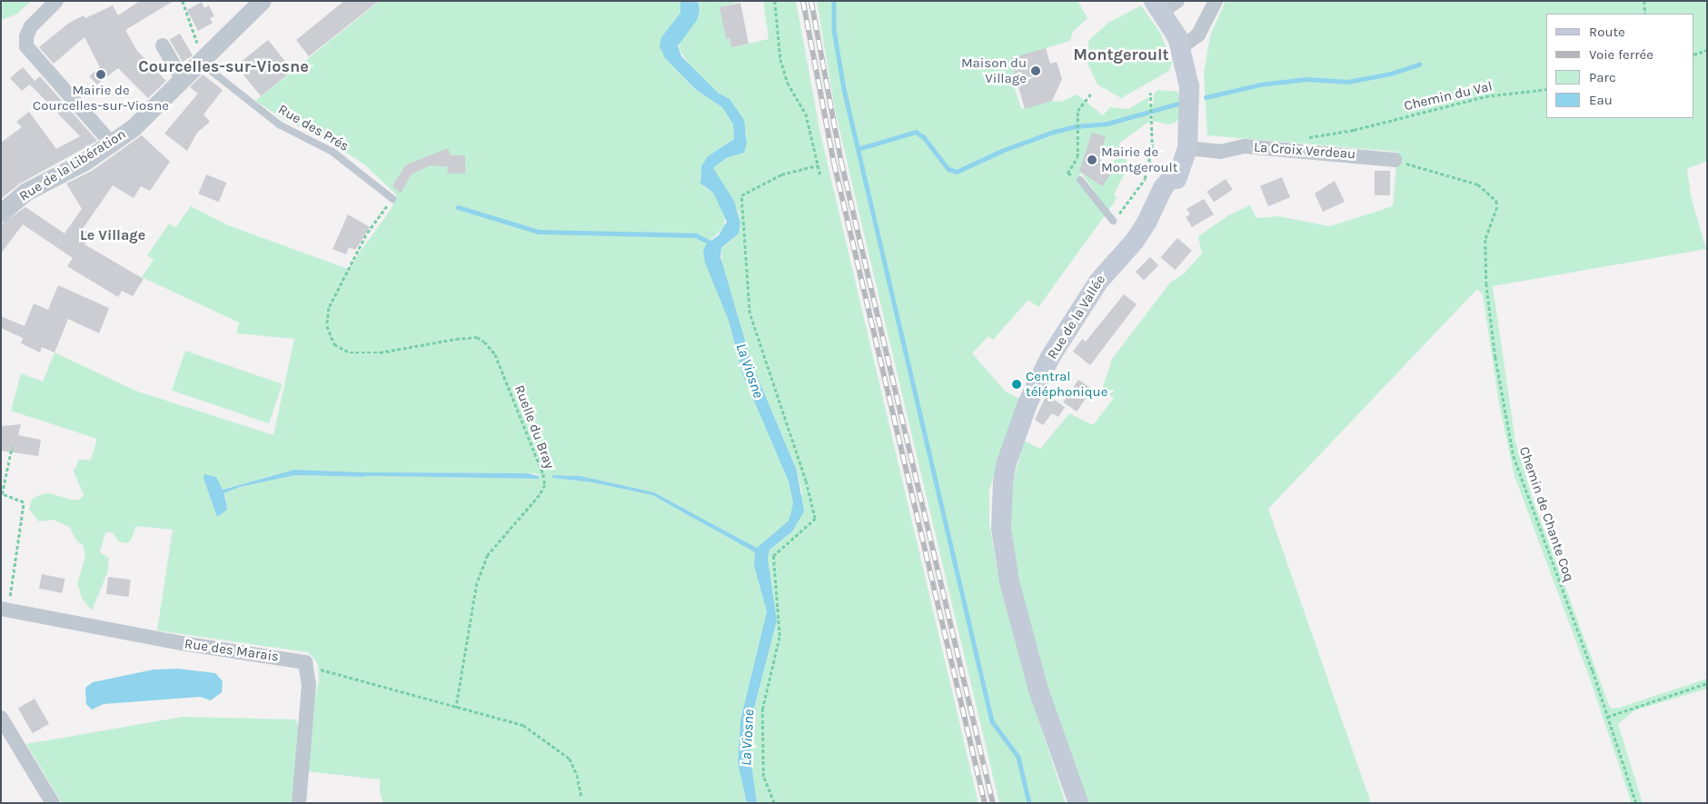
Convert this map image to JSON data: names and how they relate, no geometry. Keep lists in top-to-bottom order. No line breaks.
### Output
{"streets":{"main road":["Rue de la Vallée"],"street":["La Croix Verdeau","Rue de la Libération","Rue des Marais"],"lane":["Rue des Prés"],"path":["Chemin du Val","Ruelle du Bray","Chemin de Chante Coq"]},"crossings":[["Rue des Prés","Rue de la Libération"],["Rue des Prés","Ruelle du Bray"],["La Croix Verdeau","Rue de la Vallée"],["La Croix Verdeau","Chemin de Chante Coq"]],"districts":["Montgeroult","Courcelles-sur-Viosne","Le Village"],"water":["La Viosne"],"places":["Maison du Village","Mairie de Courcelles-sur-Viosne","Mairie de Montgeroult","Central téléphonique"],"legend":["Route","Voie ferrée","Parc","Eau"]}
